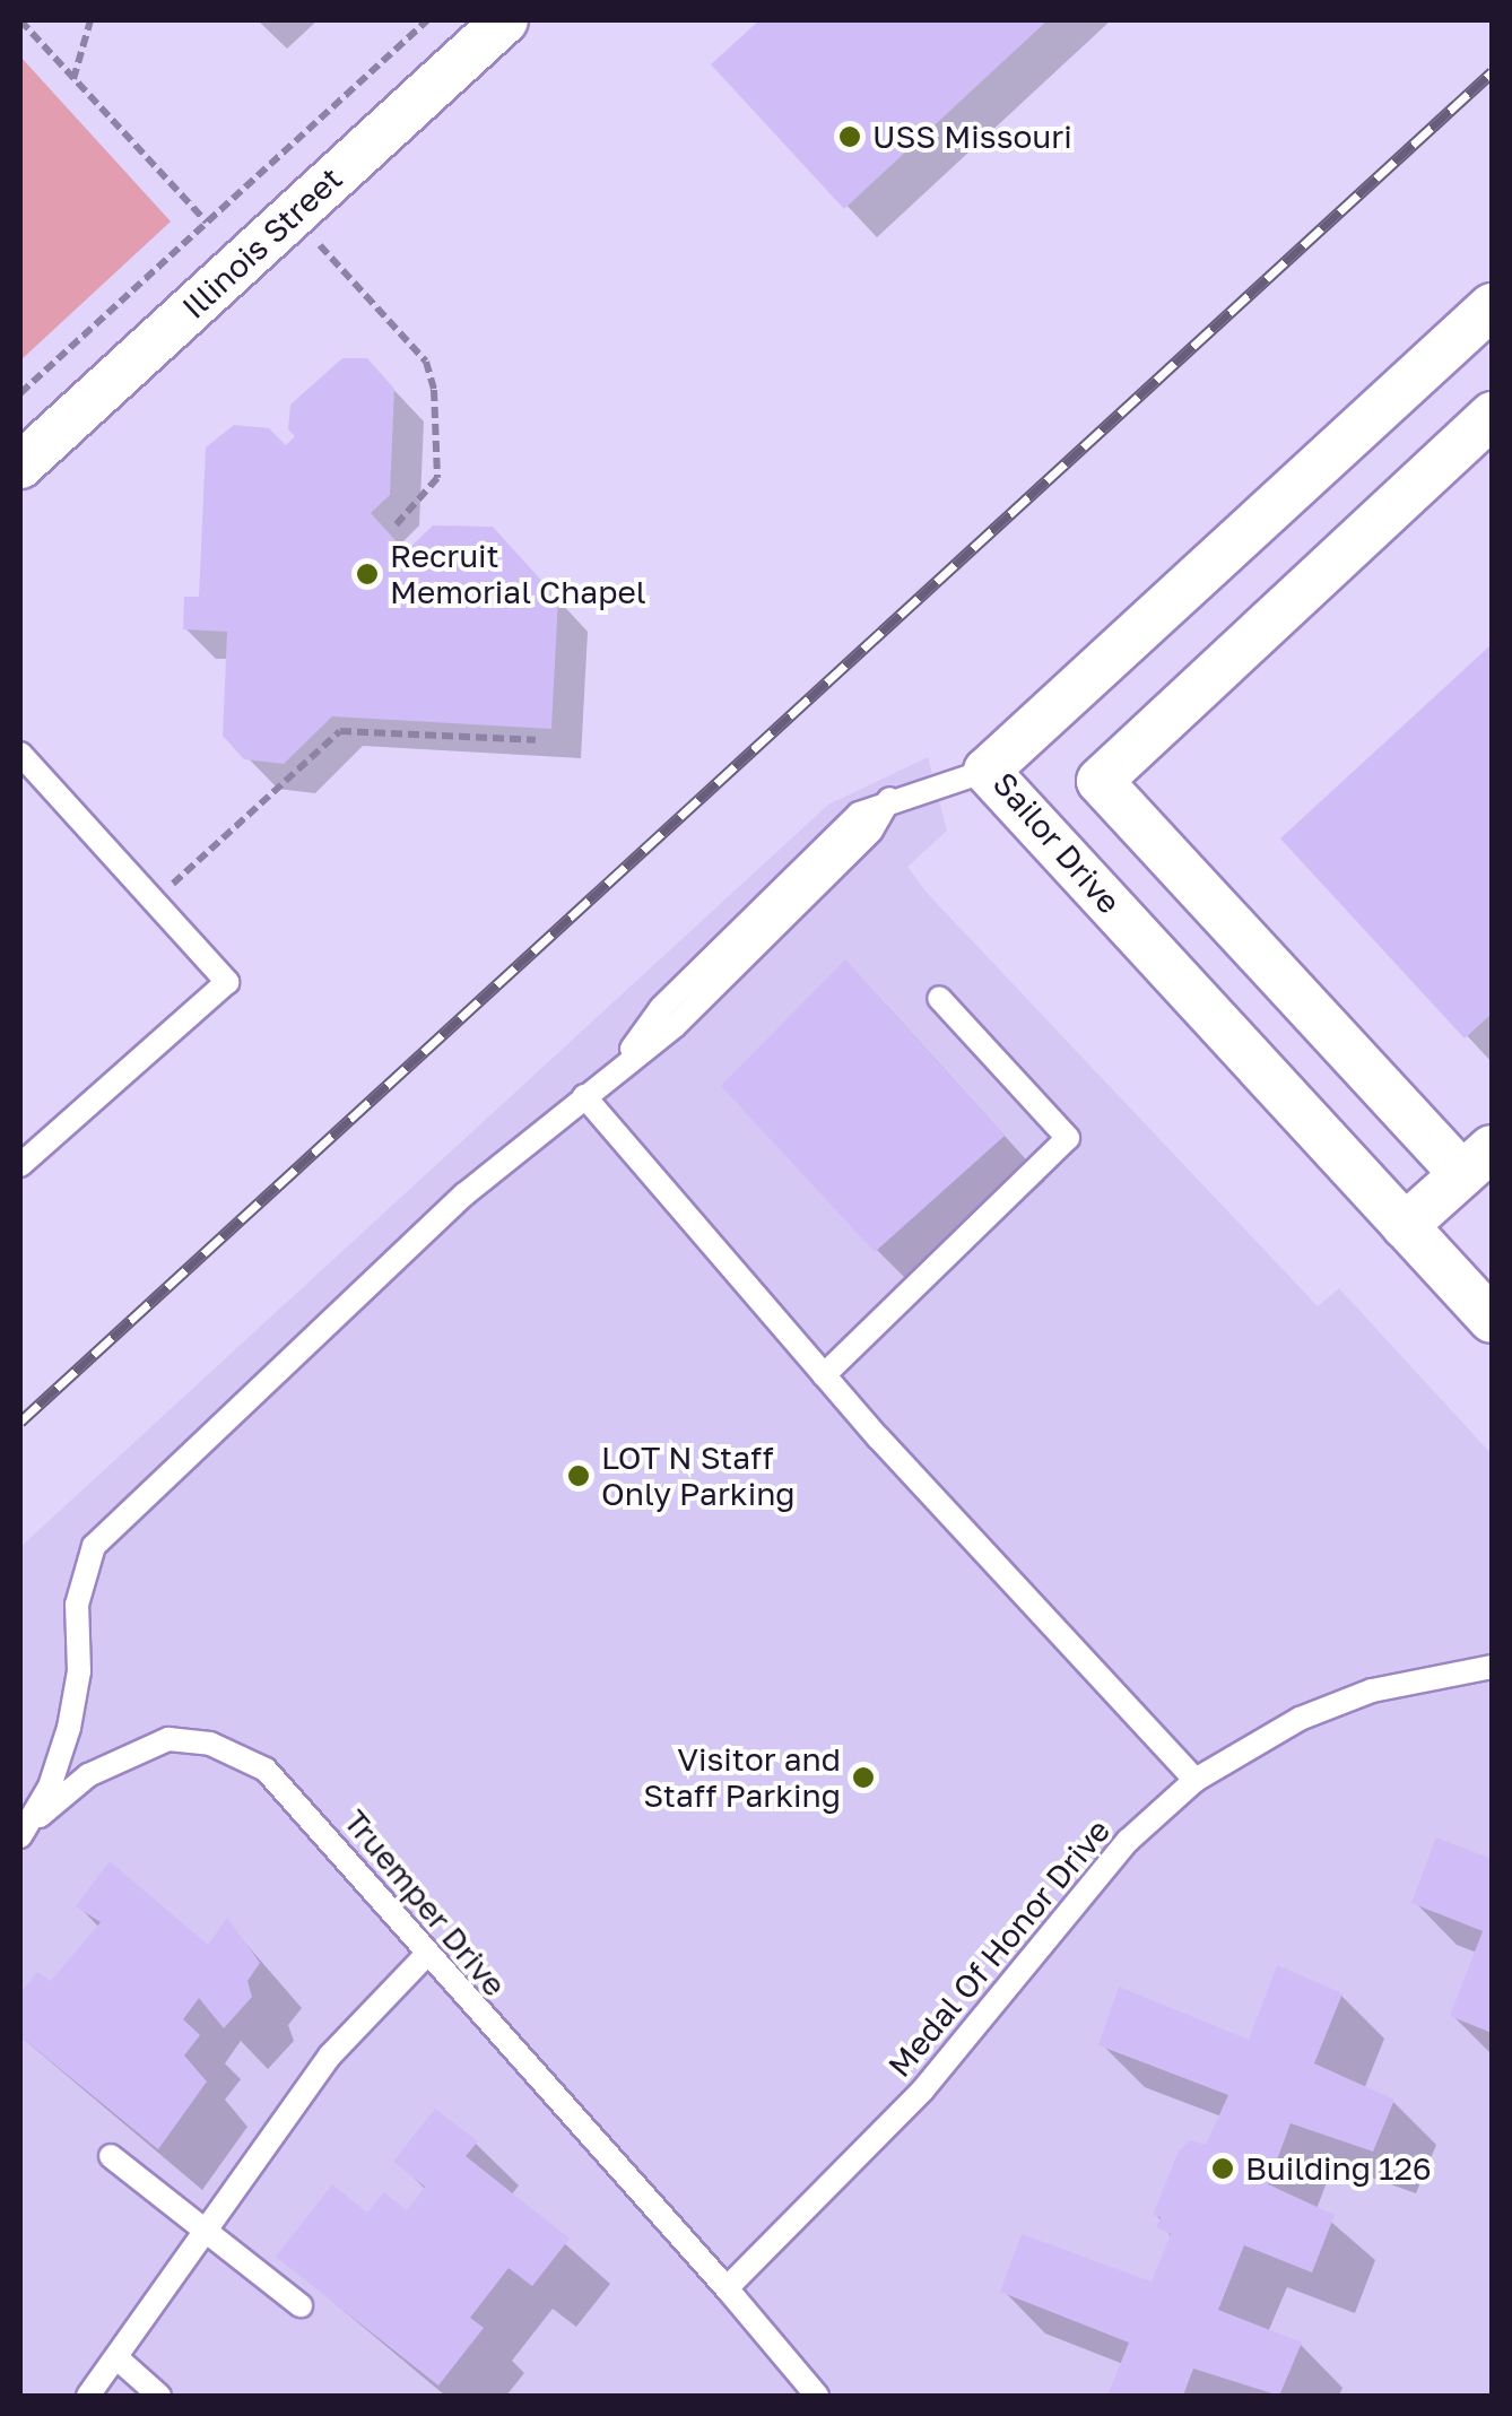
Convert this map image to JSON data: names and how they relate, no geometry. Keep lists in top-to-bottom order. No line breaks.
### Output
{"streets":{"street":["Illinois Street","Sailor Drive"],"lane":["Truemper Drive","Medal Of Honor Drive"]},"crossings":[["Truemper Drive","Medal Of Honor Drive"]],"places":["USS Missouri","Recruit Memorial Chapel","LOT N Staff Only Parking","Visitor and Staff Parking","Building 126"]}
